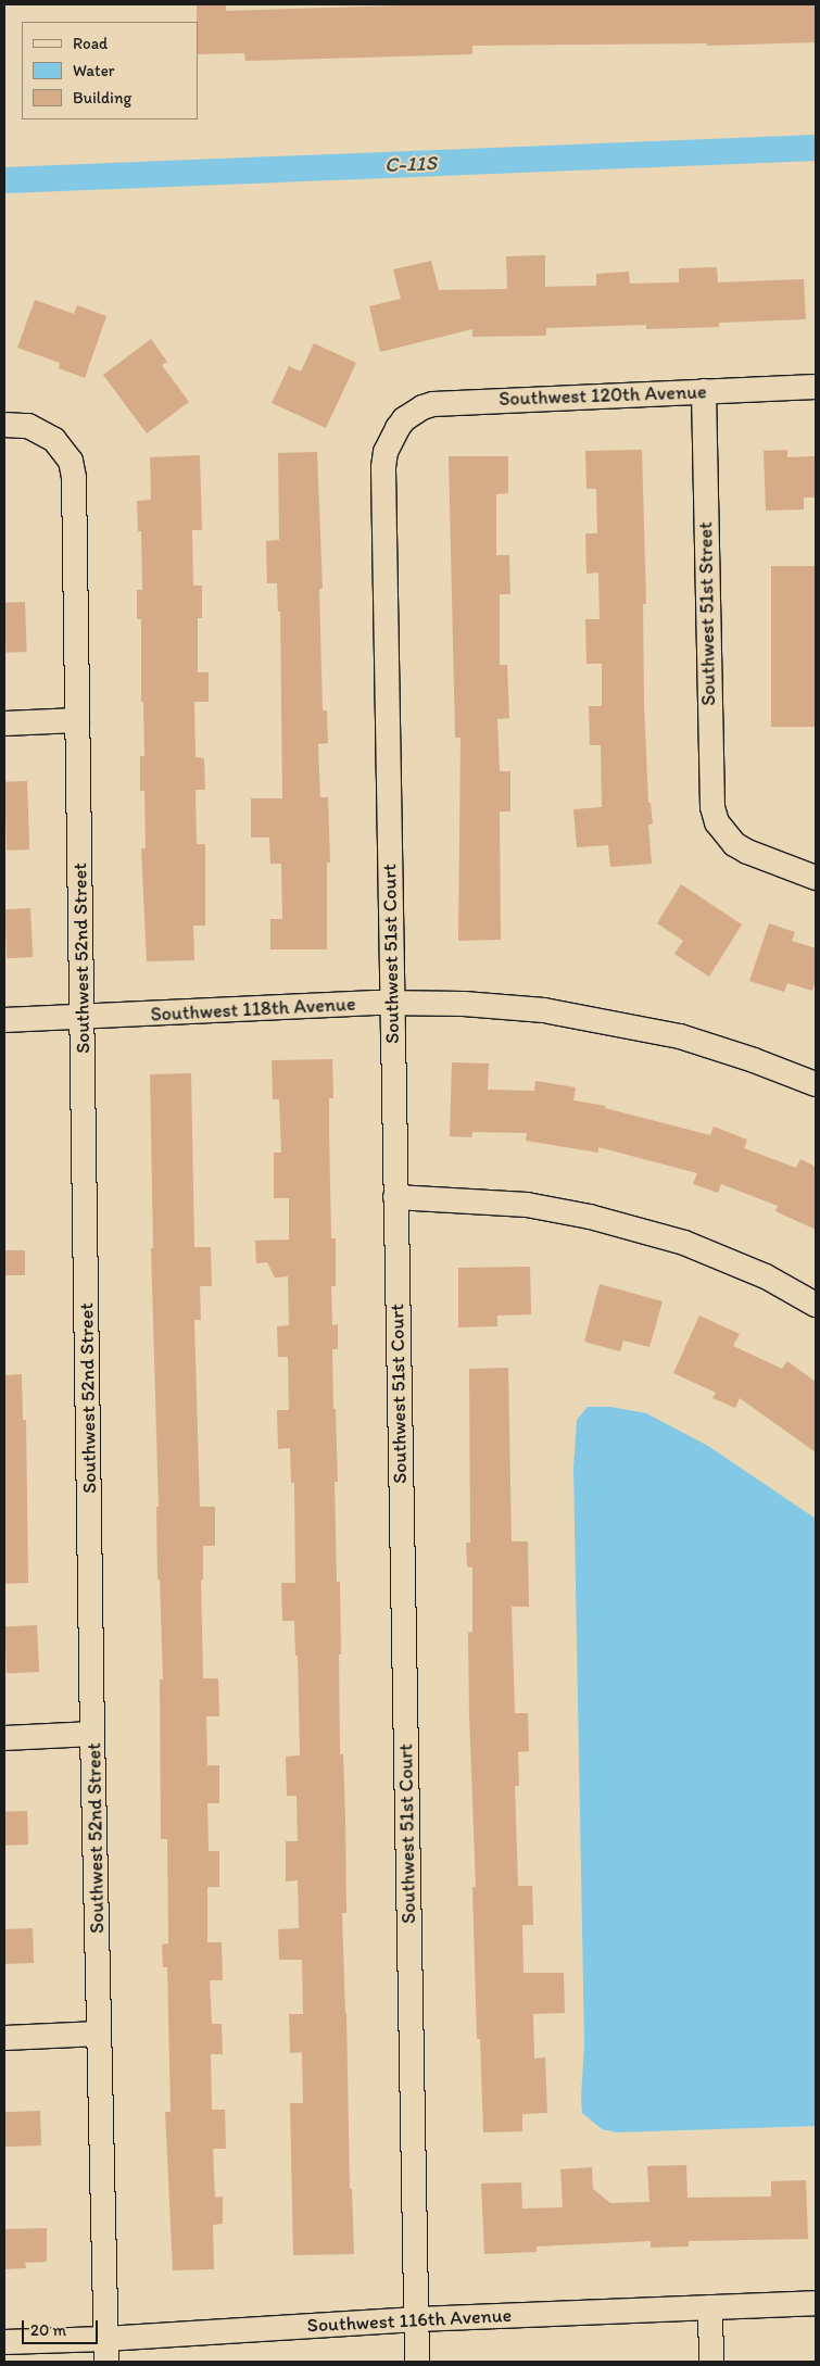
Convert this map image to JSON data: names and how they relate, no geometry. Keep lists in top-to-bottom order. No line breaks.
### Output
{"streets":{"street":["Southwest 120th Avenue","Southwest 51st Street","Southwest 51st Court","Southwest 52nd Street","Southwest 118th Avenue","Southwest 116th Avenue"]},"crossings":[["Southwest 120th Avenue","Southwest 51st Street"],["Southwest 120th Avenue","Southwest 51st Court"],["Southwest 51st Court","Southwest 118th Avenue"],["Southwest 51st Court","Southwest 116th Avenue"],["Southwest 52nd Street","Southwest 118th Avenue"],["Southwest 52nd Street","Southwest 116th Avenue"]],"water":["C-11S"],"legend":["Road","Water","Building"],"scale_bar":"20 m"}
